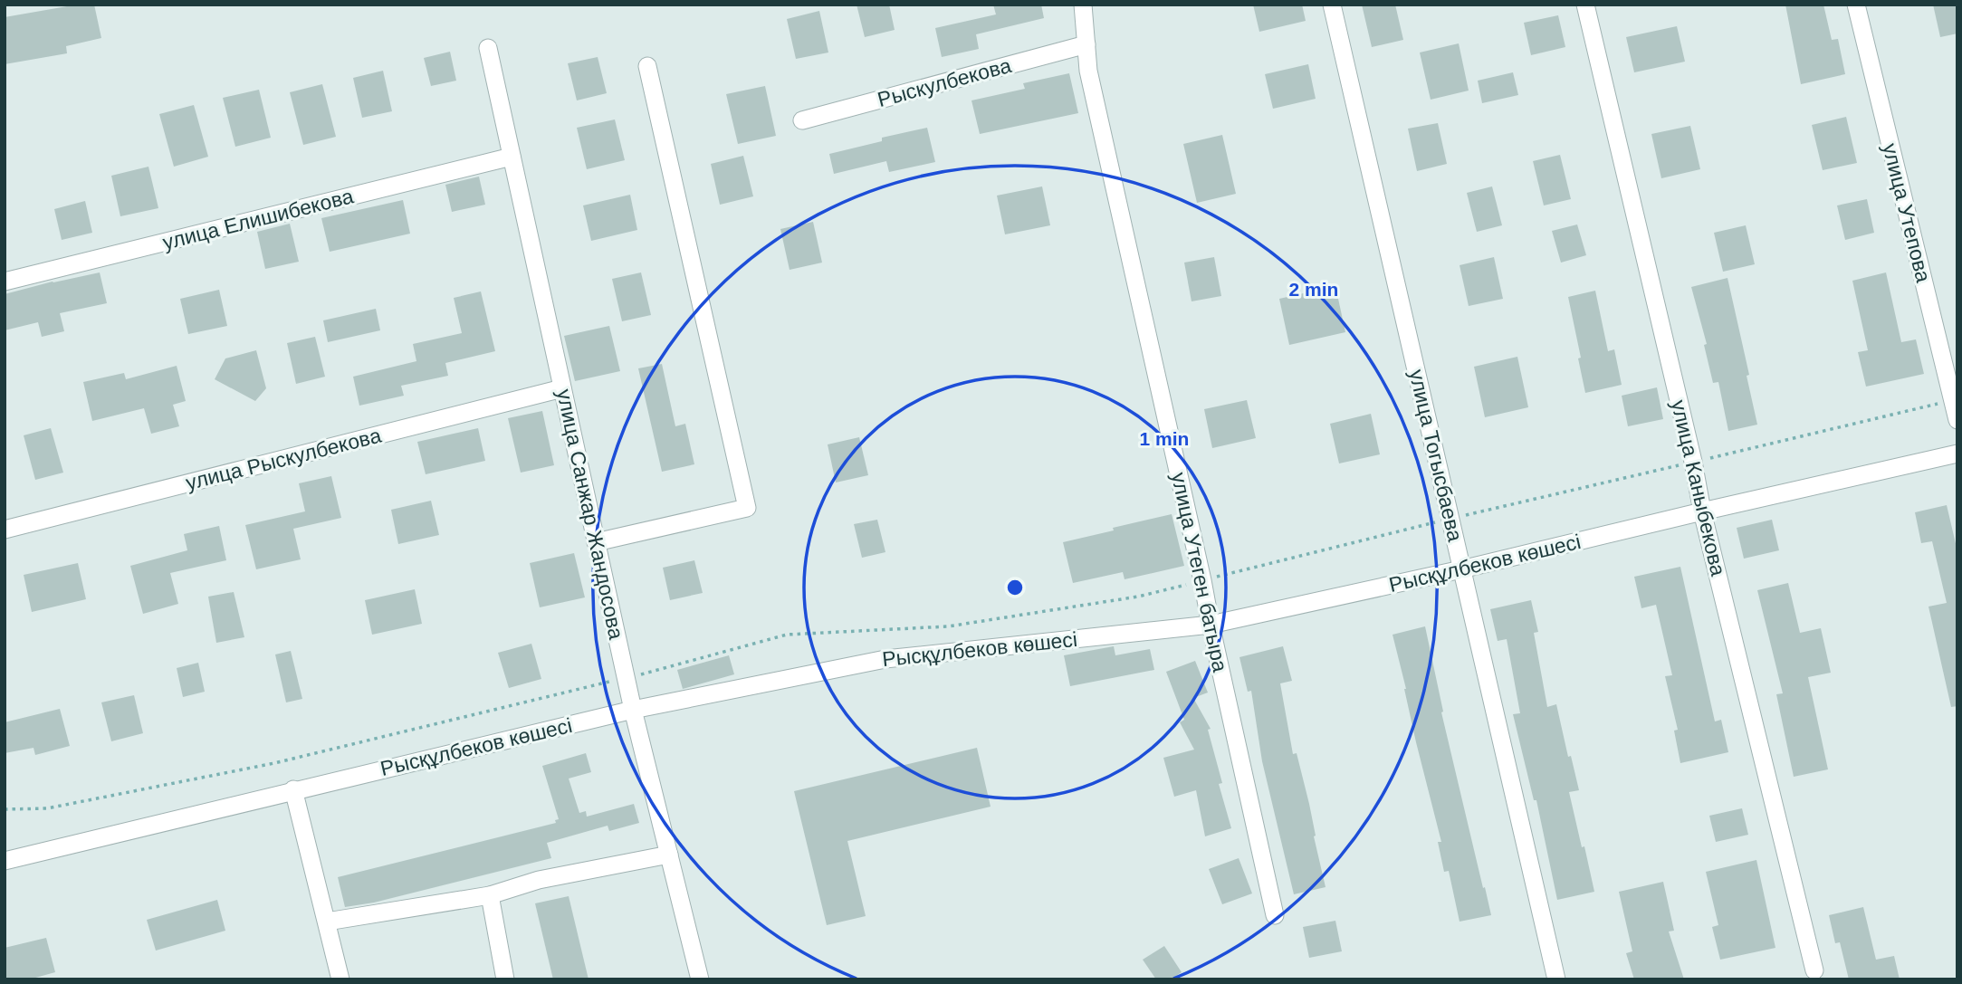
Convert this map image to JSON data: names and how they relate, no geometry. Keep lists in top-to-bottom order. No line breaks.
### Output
{"streets":{"street":["Рыскулбекова","улица Утепова","улица Елишибекова","улица Тогысбаева","улица Рыскулбекова","улица Каныбекова","улица Санжар Жандосова","Рысқұлбеков көшесі","улица Утеген батыра"]},"crossings":[["Рыскулбекова","улица Утеген батыра"],["улица Елишибекова","улица Санжар Жандосова"],["улица Тогысбаева","Рысқұлбеков көшесі"],["улица Рыскулбекова","улица Санжар Жандосова"],["улица Каныбекова","Рысқұлбеков көшесі"],["улица Санжар Жандосова","Рысқұлбеков көшесі"],["Рысқұлбеков көшесі","улица Утеген батыра"]],"rings":["2 min","1 min"]}
